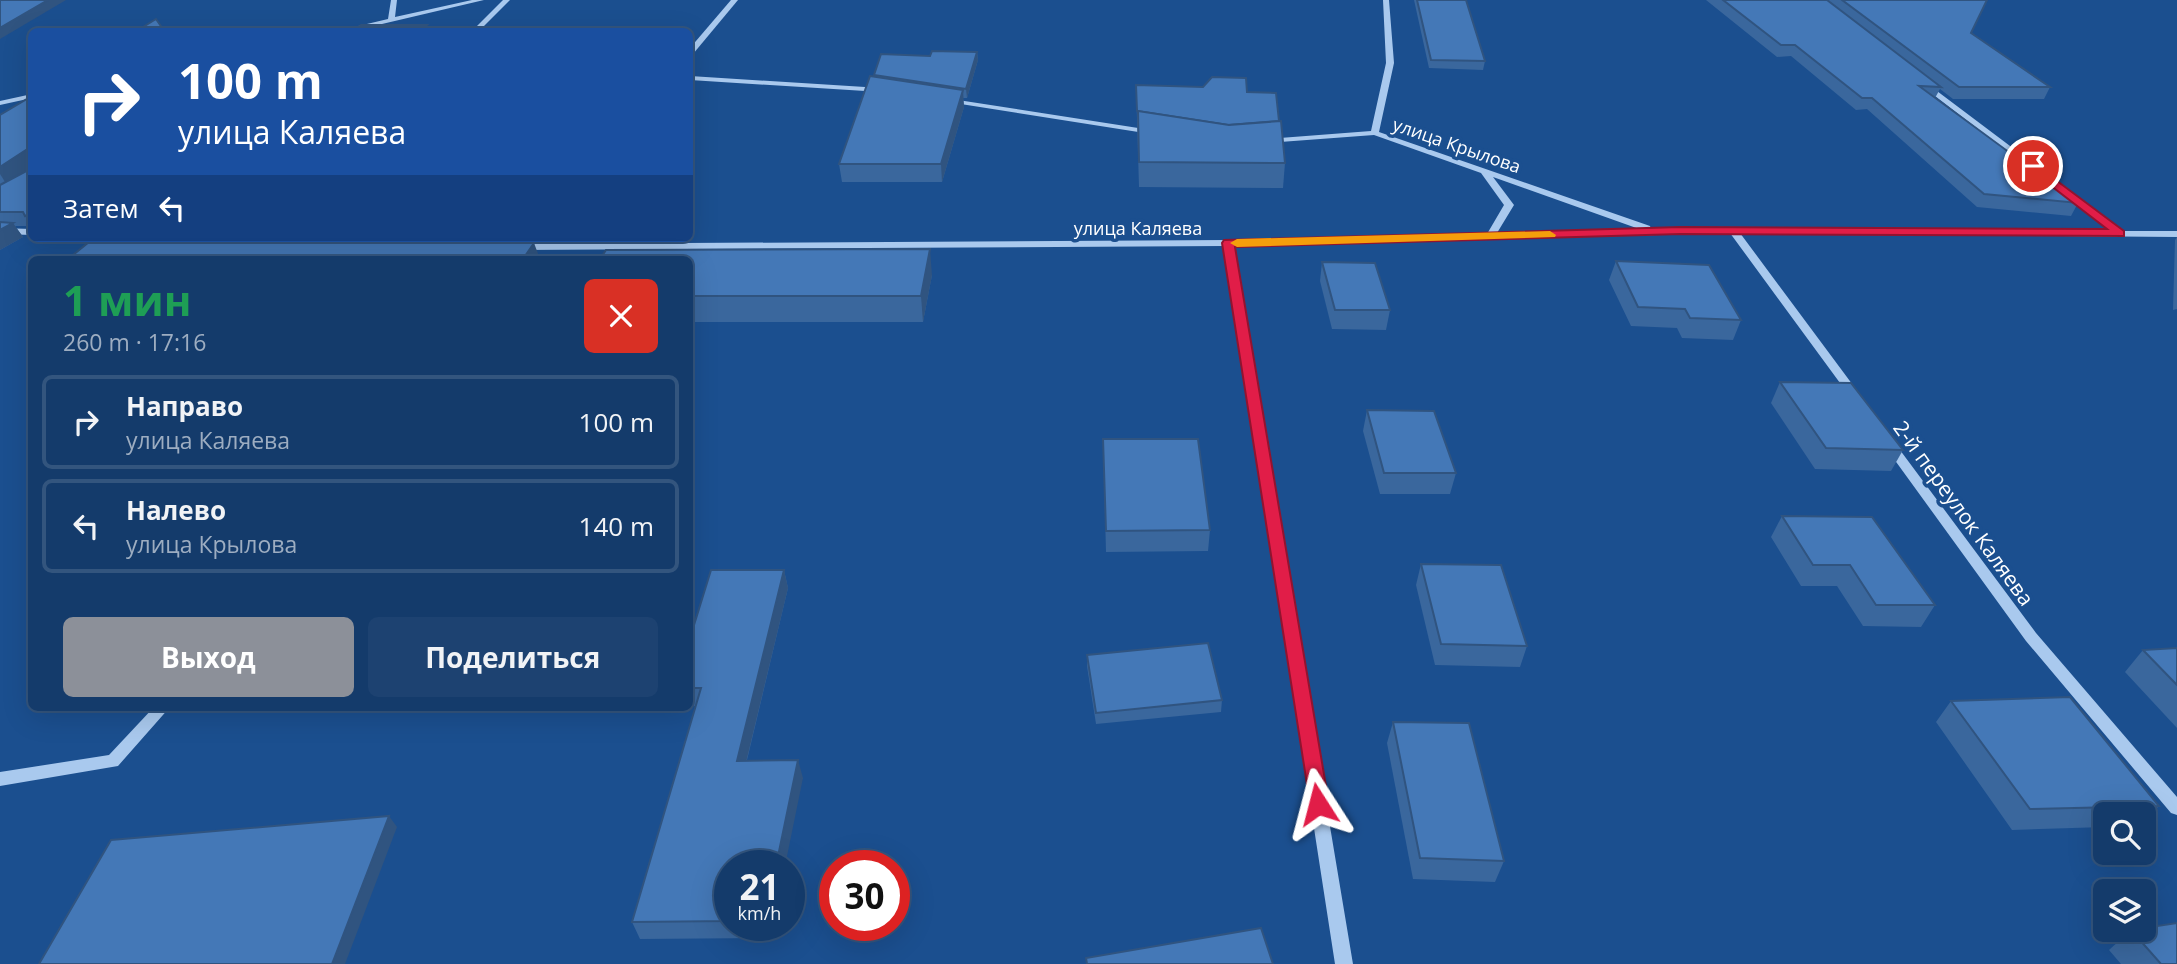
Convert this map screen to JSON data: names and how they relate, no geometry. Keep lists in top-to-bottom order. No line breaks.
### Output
{"streets":{"street":["улица Крылова","улица Каляева","2-й переулок Каляева"]},"crossings":[["улица Крылова","улица Каляева"]],"page":{"turn":["100 m","улица Каляева"],"then":"Затем","heading":["1 мин","260 m · 17:16"],"list":[{"name":"Направо","note":"улица Каляева","value":"100 m"},{"name":"Налево","note":"улица Крылова","value":"140 m"}],"buttons":["Выход","Поделиться"],"speed":"21 km/h","limit":"30"}}
